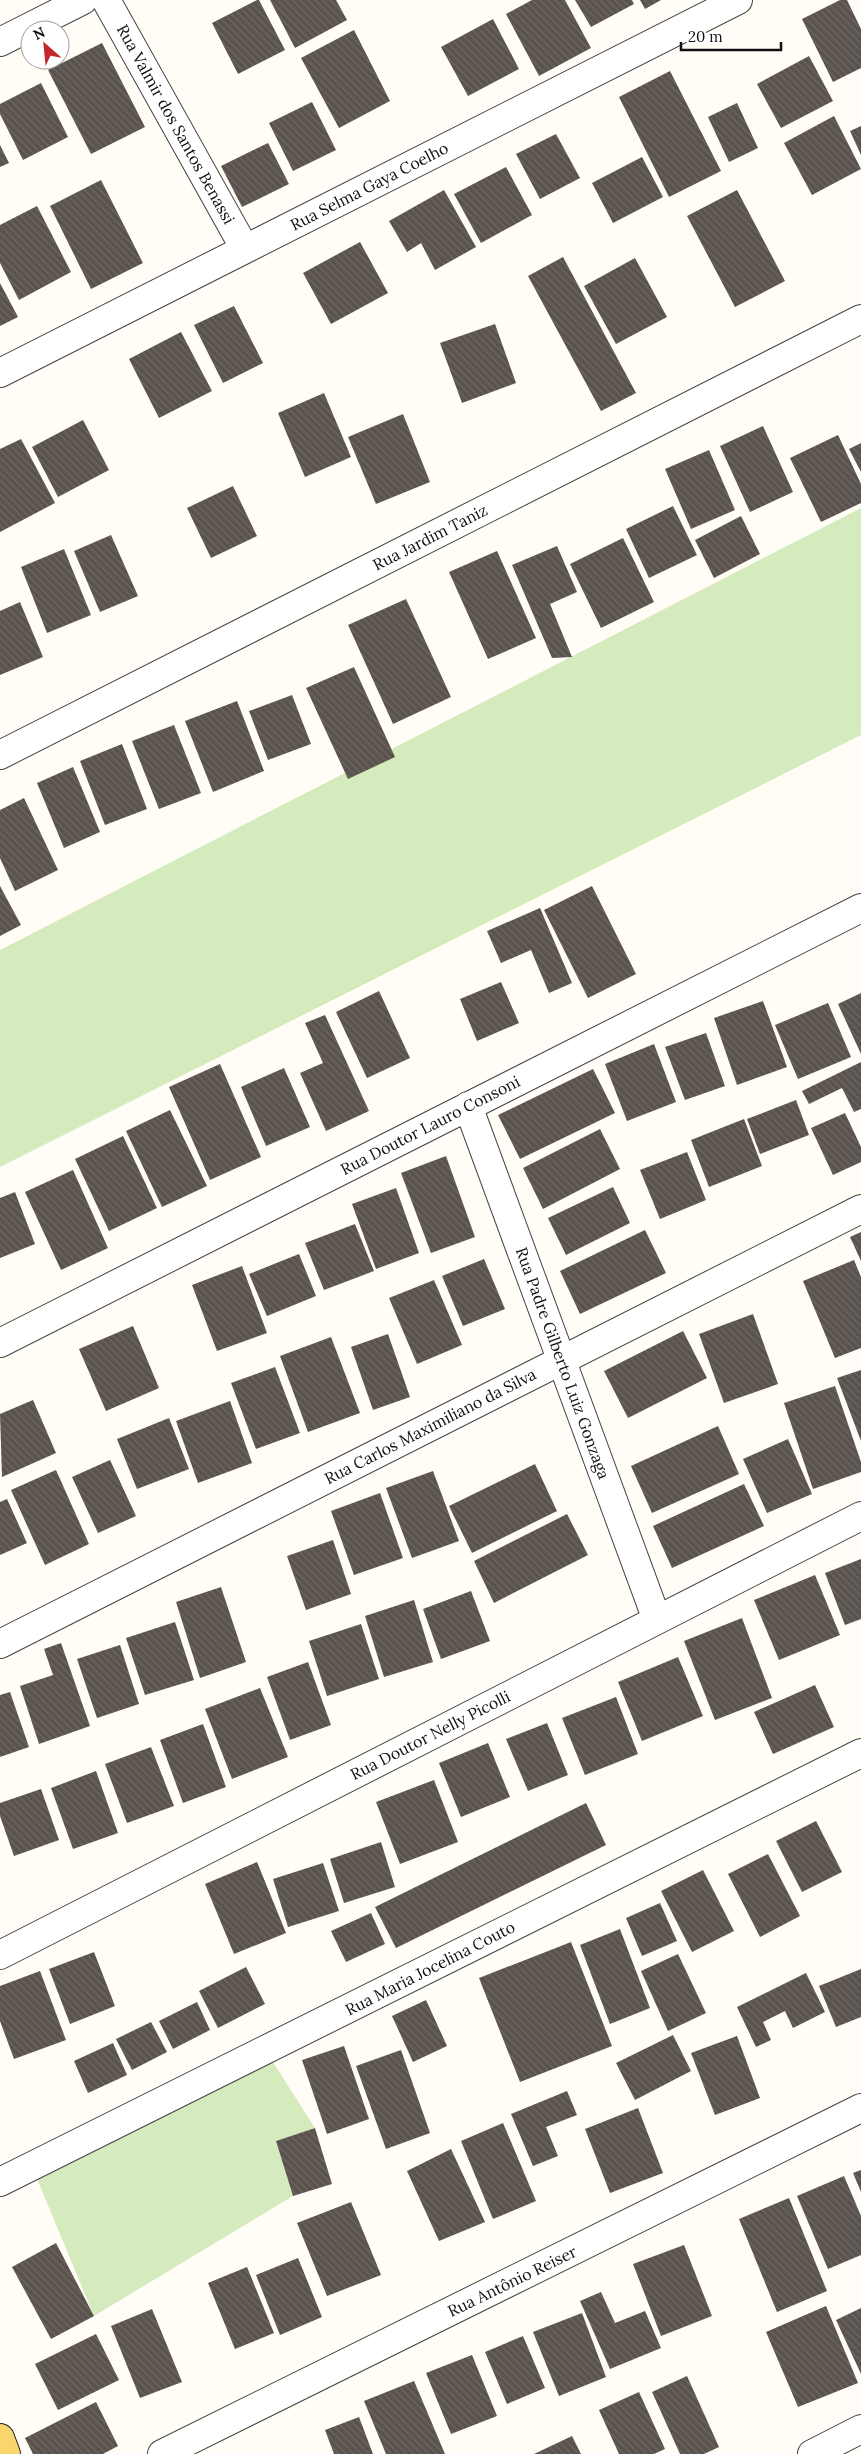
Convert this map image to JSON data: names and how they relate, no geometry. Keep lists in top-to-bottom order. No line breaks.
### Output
{"streets":{"street":["Rua Valmir dos Santos Benassi","Rua Selma Gaya Coelho","Rua Jardim Taniz","Rua Doutor Lauro Consoni","Rua Padre Gilberto Luiz Gonzaga","Rua Carlos Maximiliano da Silva","Rua Doutor Nelly Picolli","Rua Maria Jocelina Couto","Rua Antônio Reiser"]},"crossings":[["Rua Valmir dos Santos Benassi","Rua Selma Gaya Coelho"],["Rua Doutor Lauro Consoni","Rua Padre Gilberto Luiz Gonzaga"],["Rua Padre Gilberto Luiz Gonzaga","Rua Carlos Maximiliano da Silva"],["Rua Padre Gilberto Luiz Gonzaga","Rua Doutor Nelly Picolli"]],"scale_bar":"20 m","north":"top left"}
